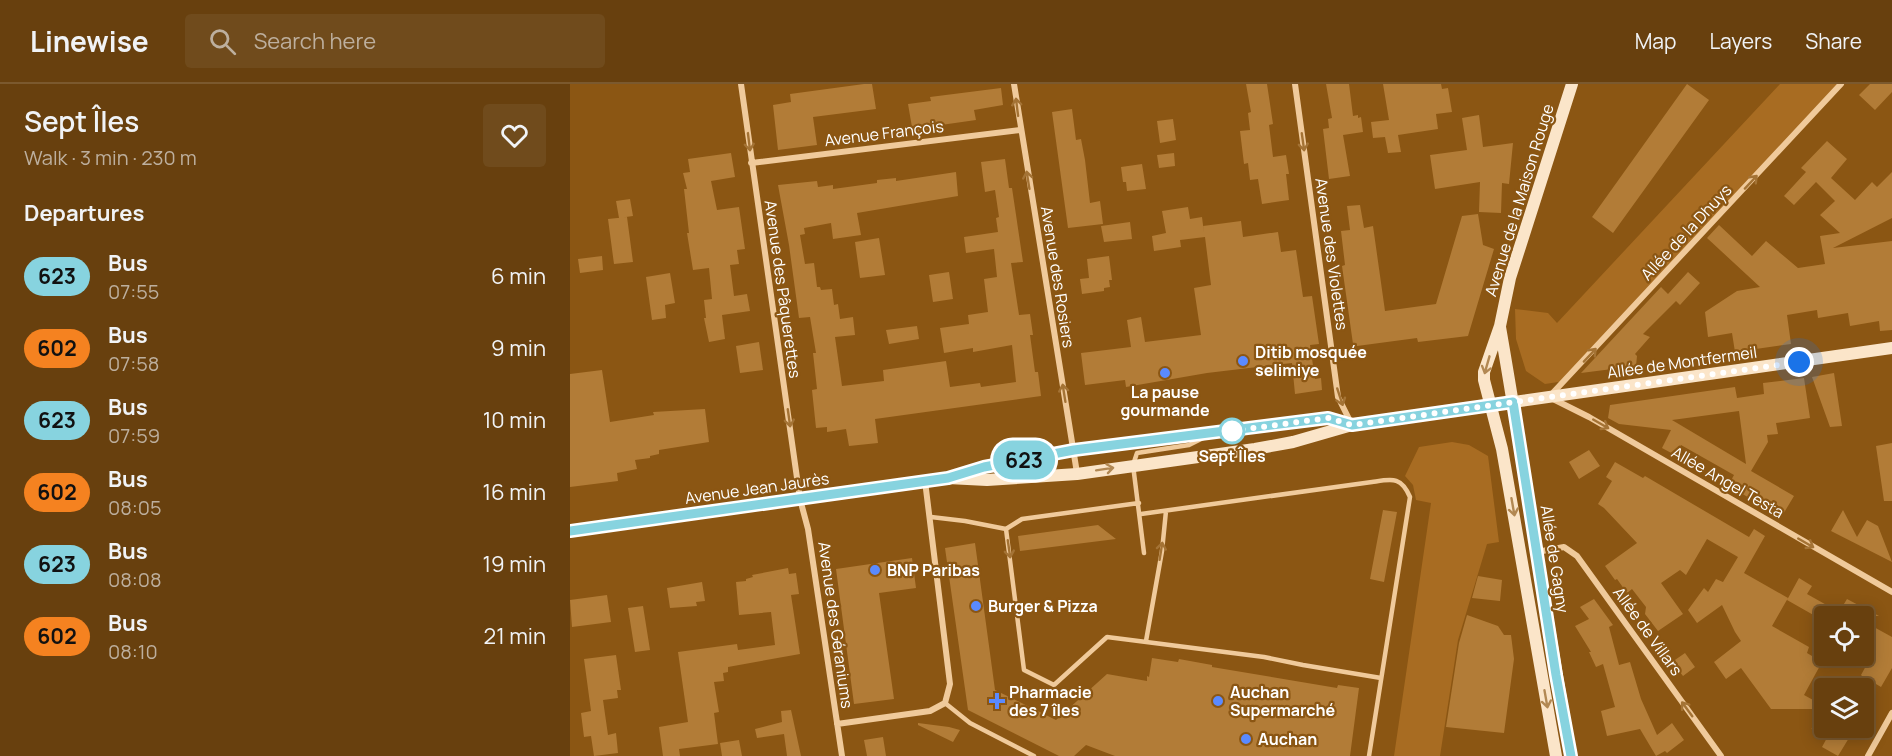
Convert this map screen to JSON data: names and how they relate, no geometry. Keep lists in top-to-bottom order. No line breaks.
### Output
{"streets":{"main road":["Avenue de la Maison Rouge","Allée de Montfermeil","Avenue Jean Jaurès","Allée de Gagny"],"street":["Avenue François","Allée de la Dhuys","Avenue des Violettes","Avenue des Rosiers","Avenue des Pâquerettes","Allée Angel Testa","Avenue des Géraniums","Allée de Villars"]},"crossings":[["Avenue François","Avenue des Rosiers"],["Avenue François","Avenue des Pâquerettes"],["Avenue de la Maison Rouge","Allée de Montfermeil"],["Avenue de la Maison Rouge","Avenue Jean Jaurès"],["Avenue de la Maison Rouge","Allée de Gagny"],["Allée de la Dhuys","Allée de Montfermeil"],["Allée de la Dhuys","Allée Angel Testa"],["Avenue des Violettes","Avenue Jean Jaurès"],["Avenue des Rosiers","Avenue Jean Jaurès"],["Avenue des Pâquerettes","Avenue Jean Jaurès"],["Avenue des Pâquerettes","Avenue des Géraniums"],["Allée de Montfermeil","Allée Angel Testa"],["Allée de Montfermeil","Avenue Jean Jaurès"],["Allée de Montfermeil","Allée de Gagny"],["Avenue Jean Jaurès","Allée de Gagny"],["Avenue Jean Jaurès","Avenue des Géraniums"],["Allée de Gagny","Allée de Villars"]],"one_way":["Allée de la Dhuys","Avenue des Violettes","Avenue des Rosiers","Avenue des Pâquerettes","Allée Angel Testa","Allée de Villars"],"places":{"other":["Ditib mosquée selimiye","La pause gourmande","Sept Îles","BNP Paribas","Burger & Pizza","Auchan Supermarché","Auchan"],"health":["Pharmacie des 7 îles"]},"lines":["bus line 623"],"page":{"header":"Linewise","search":"Search here","nav":["Map","Layers","Share"],"heading":[["Sept Îles","Walk · 3 min · 230 m"],"Departures"],"on_map":"623","list":[{"mark":"623","name":"Bus","note":"07:55","value":"6 min"},{"mark":"602","name":"Bus","note":"07:58","value":"9 min"},{"mark":"623","name":"Bus","note":"07:59","value":"10 min"},{"mark":"602","name":"Bus","note":"08:05","value":"16 min"},{"mark":"623","name":"Bus","note":"08:08","value":"19 min"},{"mark":"602","name":"Bus","note":"08:10","value":"21 min"}]}}
